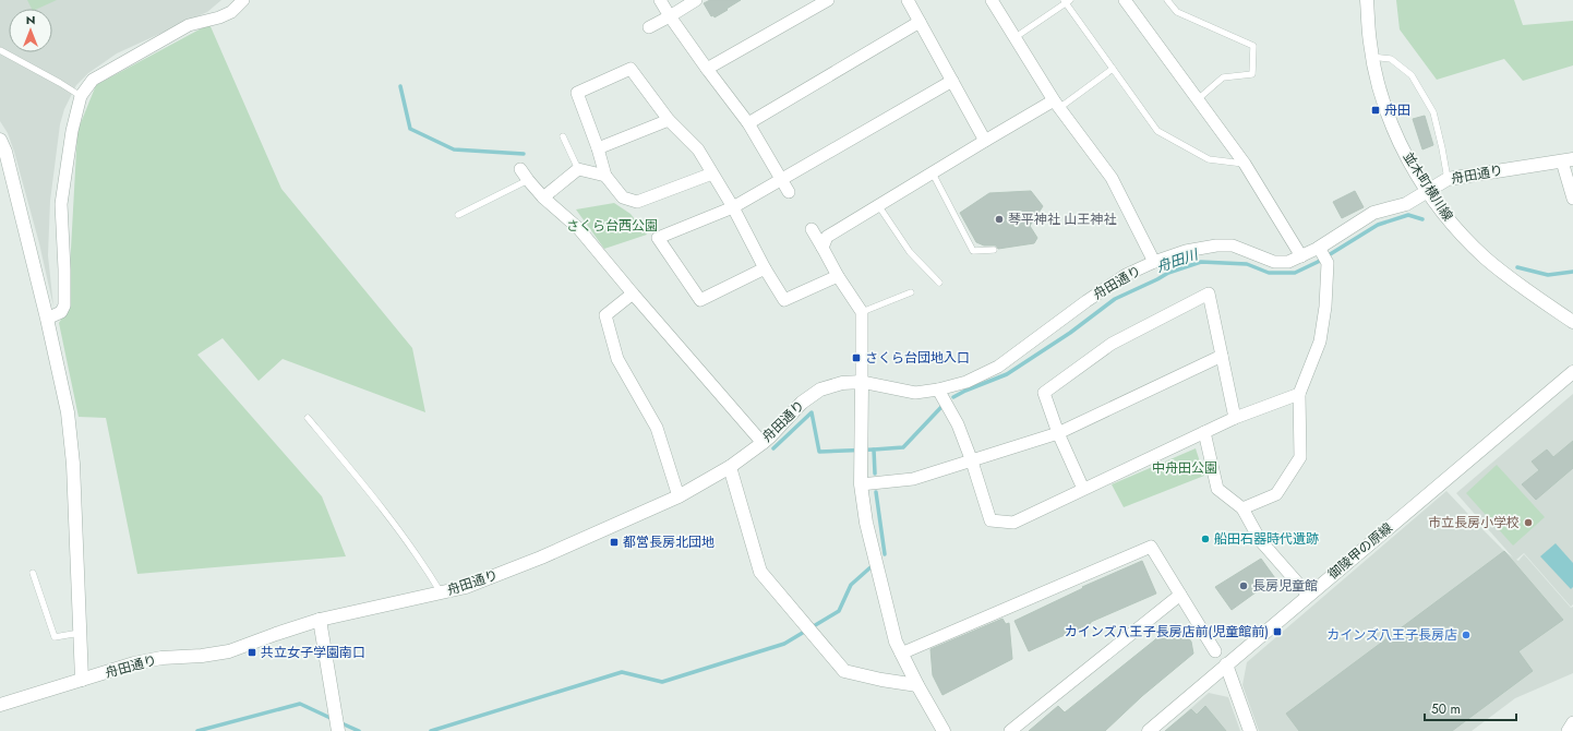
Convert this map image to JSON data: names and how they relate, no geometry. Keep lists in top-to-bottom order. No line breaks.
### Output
{"streets":{"street":["舟田通り","並木町横川線","御陵甲の原線"]},"crossings":[["舟田通り","並木町横川線"]],"water":["舟田川"],"parks":["さくら台西公園","中舟田公園"],"places":{"transit":["舟田","さくら台団地入口","都営長房北団地","カインズ八王子長房店前(児童館前)","共立女子学園南口"],"other":["琴平神社 山王神社","市立長房小学校","船田石器時代遺跡","長房児童館","カインズ八王子長房店"]},"scale_bar":"50 m","north":"top"}
